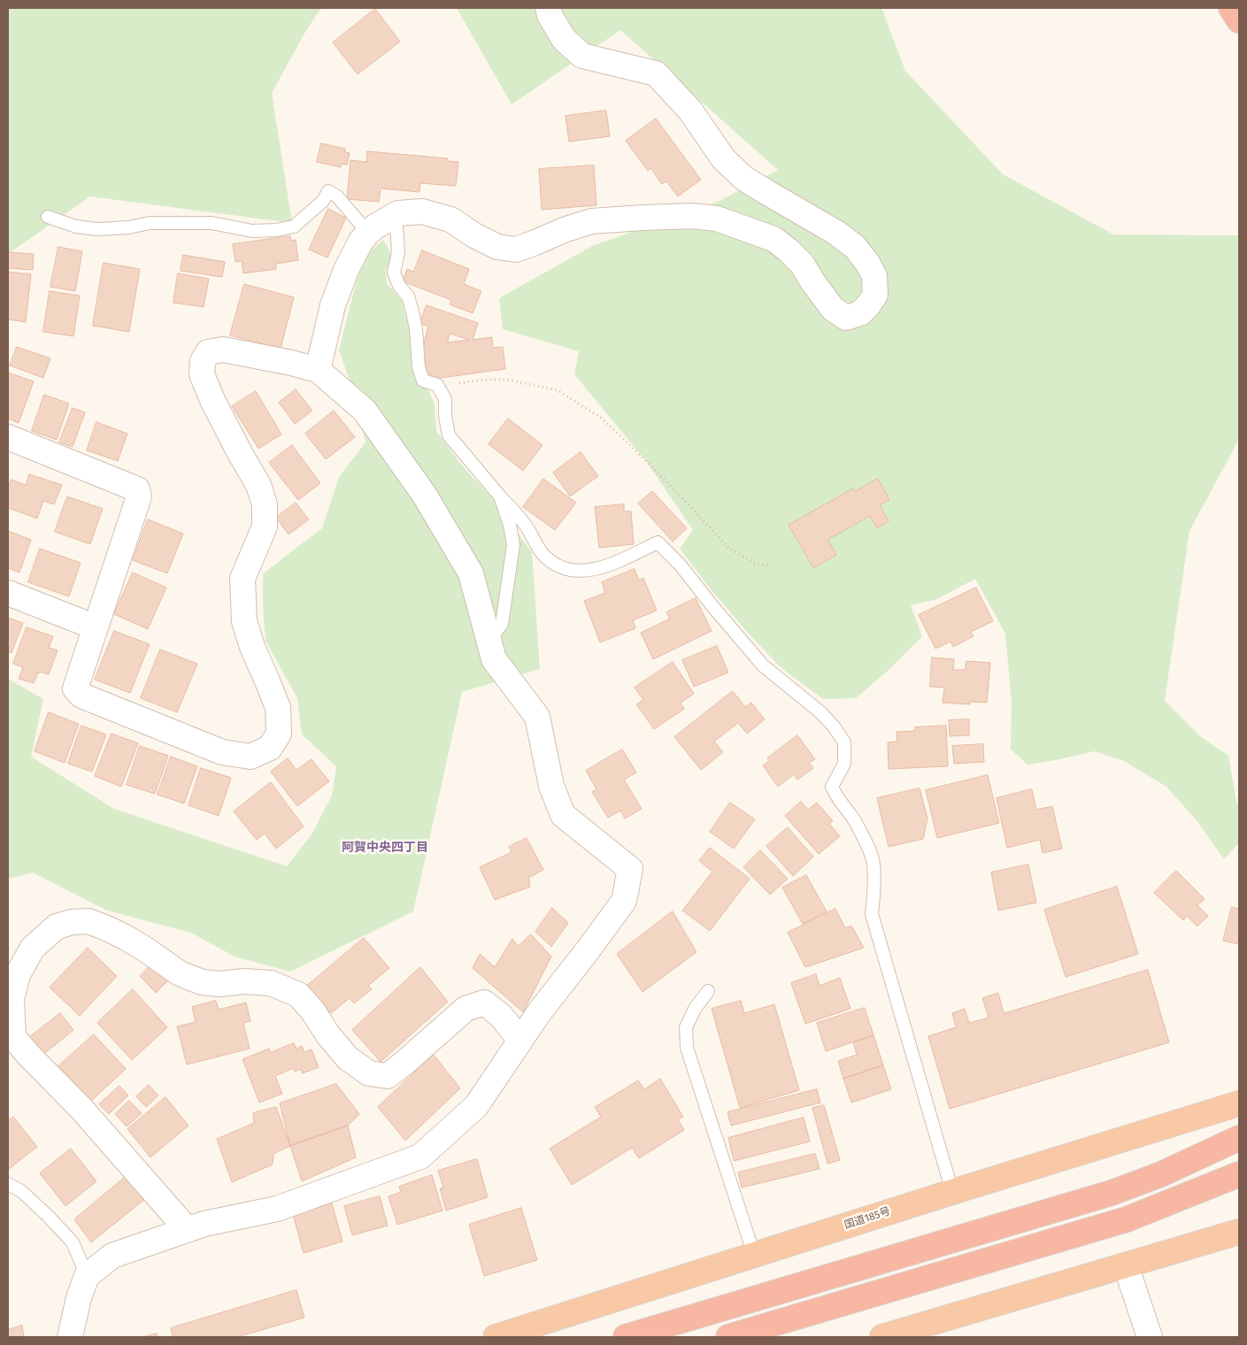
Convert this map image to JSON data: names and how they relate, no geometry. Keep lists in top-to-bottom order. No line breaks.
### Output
{"streets":{"highway":["国道185号"]},"districts":["阿賀中央四丁目"]}
